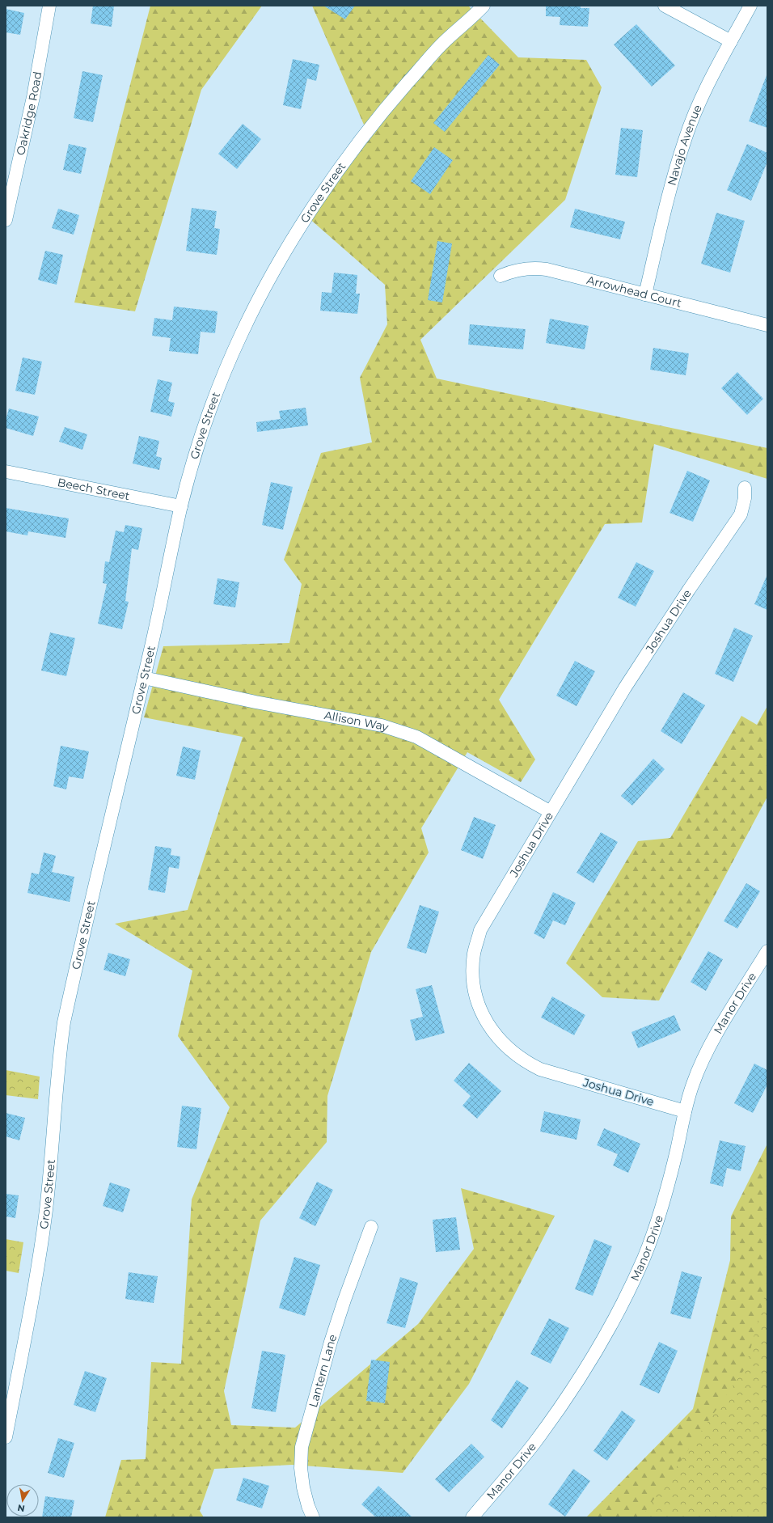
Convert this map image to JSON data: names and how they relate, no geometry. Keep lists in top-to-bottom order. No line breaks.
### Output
{"streets":{"street":["Oakridge Road","Navajo Avenue","Grove Street","Arrowhead Court","Beech Street","Joshua Drive","Allison Way","Manor Drive","Lantern Lane"]},"crossings":[["Navajo Avenue","Arrowhead Court"],["Grove Street","Beech Street"],["Grove Street","Allison Way"],["Joshua Drive","Allison Way"],["Joshua Drive","Manor Drive"]],"north":"bottom"}
